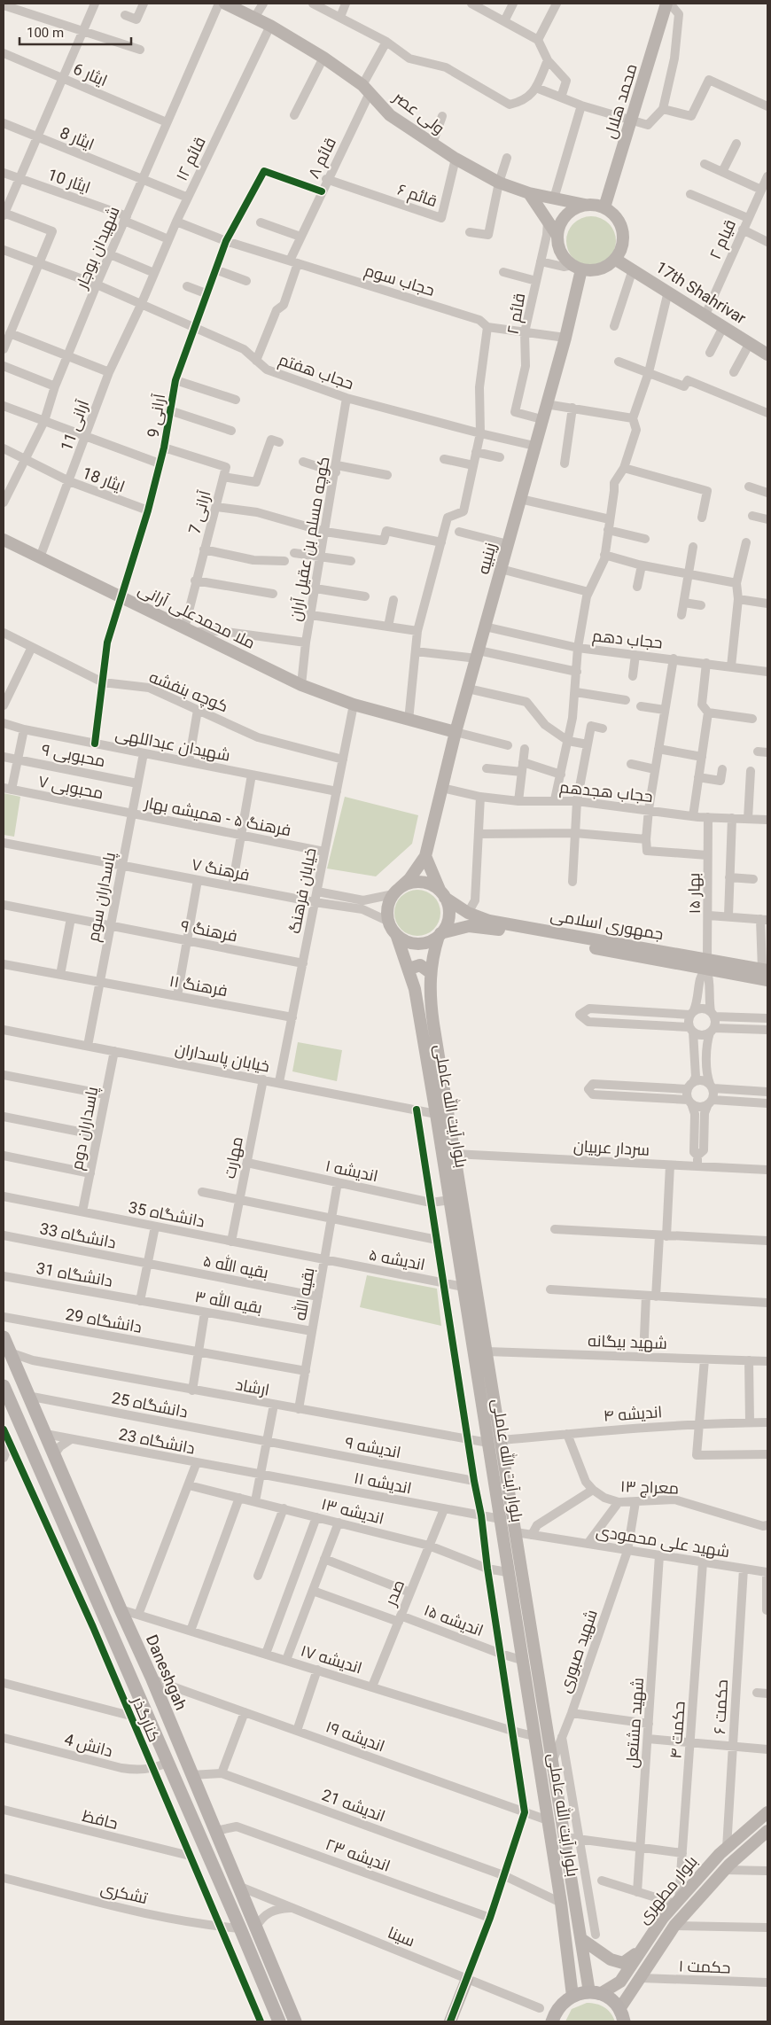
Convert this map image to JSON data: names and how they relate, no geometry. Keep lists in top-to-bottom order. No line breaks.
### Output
{"streets":{"main road":["محمد هلال","ولی عصر","17th Shahrivar","زینبیه","ملا محمدعلی آرانی","جمهوری اسلامی","بلوار آیت‌ الله عاملی","Daneshgah","بلوار مطهری"],"street":["ایثار 6","ایثار 8","قائم ۸","قائم ۱۲","ایثار 10","قائم ۶","قیام ۲","شهیدان بوجار","حجاب سوم","قائم ۲","حجاب هفتم","آرانی 9","آرانی 11","ایثار 18","آرانی 7","کوچه مسلم بن عقیل آران","حجاب دهم","کوچه بنفشه","شهیدان عبداللهی","محبوبی ۹","محبوبی ۷","حجاب هجدهم","فرهنگ ۵ - همیشه بهار","فرهنگ ۷","خیابان فرهنگ","بهار ۱۵","پاسداران سوم","فرهنگ ۹","فرهنگ ۱۱","خیابان پاسداران","پاسداران دوم","سردار عربیان","مهارت","اندیشه ۱","دانشگاه 35","دانشگاه 33","اندیشه ۵","بقیه الله ۵","دانشگاه 31","بقیه الله","بقیه الله ۳","دانشگاه 29","شهید بیگانه","ارشاد","دانشگاه 25","اندیشه ۴","دانشگاه 23","اندیشه ۹","اندیشه ۱۱","معراج ۱۳","اندیشه ۱۳","شهید علی محمودی","صدر","اندیشه ۱۵","شهید صبوری","اندیشه ۱۷","حکمت ۶","کنارگذر","شهید مشتعل","حکمت ۴","اندیشه ۱۹","دانش 4","اندیشه 21","حافظ","اندیشه ۲۳","تشکری","سینا","حکمت ۱"]},"crossings":[["ایثار 6","شهیدان بوجار"],["محمد هلال","ولی عصر"],["محمد هلال","17th Shahrivar"],["محمد هلال","زینبیه"],["ولی عصر","قائم ۸"],["ولی عصر","قائم ۱۲"],["ولی عصر","قائم ۶"],["ولی عصر","17th Shahrivar"],["ولی عصر","زینبیه"],["ایثار 8","قائم ۱۲"],["ایثار 8","شهیدان بوجار"],["قائم ۸","قائم ۶"],["قائم ۸","حجاب سوم"],["قائم ۸","حجاب هفتم"],["قائم ۸","آرانی 9"],["قائم ۱۲","ایثار 10"],["قائم ۱۲","حجاب سوم"],["قائم ۱۲","حجاب هفتم"],["قائم ۱۲","آرانی 11"],["ایثار 10","شهیدان بوجار"],["قیام ۲","17th Shahrivar"],["شهیدان بوجار","حجاب هفتم"],["شهیدان بوجار","ایثار 18"],["حجاب سوم","قائم ۲"],["حجاب سوم","آرانی 9"],["حجاب سوم","زینبیه"],["17th Shahrivar","زینبیه"],["قائم ۲","زینبیه"],["حجاب هفتم","آرانی 9"],["حجاب هفتم","آرانی 11"],["حجاب هفتم","کوچه مسلم بن عقیل آران"],["حجاب هفتم","زینبیه"],["آرانی 9","ایثار 18"],["آرانی 9","آرانی 7"],["آرانی 9","ملا محمدعلی آرانی"],["آرانی 9","کوچه بنفشه"],["آرانی 9","شهیدان عبداللهی"],["آرانی 11","ایثار 18"],["آرانی 11","ملا محمدعلی آرانی"],["آرانی 7","ملا محمدعلی آرانی"],["کوچه مسلم بن عقیل آران","ملا محمدعلی آرانی"],["زینبیه","ملا محمدعلی آرانی"],["زینبیه","حجاب دهم"],["زینبیه","حجاب هجدهم"],["زینبیه","فرهنگ ۷"],["زینبیه","جمهوری اسلامی"],["زینبیه","بلوار آیت‌ الله عاملی"],["ملا محمدعلی آرانی","خیابان فرهنگ"],["کوچه بنفشه","خیابان فرهنگ"],["شهیدان عبداللهی","خیابان فرهنگ"],["شهیدان عبداللهی","پاسداران سوم"],["محبوبی ۹","پاسداران سوم"],["محبوبی ۷","فرهنگ ۵ - همیشه بهار"],["محبوبی ۷","پاسداران سوم"],["حجاب هجدهم","بهار ۱۵"],["فرهنگ ۵ - همیشه بهار","خیابان فرهنگ"],["فرهنگ ۵ - همیشه بهار","پاسداران سوم"],["فرهنگ ۷","خیابان فرهنگ"],["فرهنگ ۷","پاسداران سوم"],["فرهنگ ۷","جمهوری اسلامی"],["فرهنگ ۷","بلوار آیت‌ الله عاملی"],["خیابان فرهنگ","فرهنگ ۹"],["خیابان فرهنگ","فرهنگ ۱۱"],["خیابان فرهنگ","خیابان پاسداران"],["بهار ۱۵","جمهوری اسلامی"],["پاسداران سوم","فرهنگ ۹"],["پاسداران سوم","فرهنگ ۱۱"],["پاسداران سوم","خیابان پاسداران"],["جمهوری اسلامی","بلوار آیت‌ الله عاملی"],["خیابان پاسداران","بلوار آیت‌ الله عاملی"],["خیابان پاسداران","پاسداران دوم"],["خیابان پاسداران","مهارت"],["بلوار آیت‌ الله عاملی","سردار عربیان"],["بلوار آیت‌ الله عاملی","اندیشه ۱"],["بلوار آیت‌ الله عاملی","اندیشه ۵"],["بلوار آیت‌ الله عاملی","شهید بیگانه"],["بلوار آیت‌ الله عاملی","ارشاد"],["بلوار آیت‌ الله عاملی","اندیشه ۴"],["بلوار آیت‌ الله عاملی","اندیشه ۱۱"],["بلوار آیت‌ الله عاملی","اندیشه ۱۳"],["بلوار آیت‌ الله عاملی","شهید علی محمودی"],["بلوار آیت‌ الله عاملی","اندیشه ۱۵"],["بلوار آیت‌ الله عاملی","شهید صبوری"],["بلوار آیت‌ الله عاملی","اندیشه ۱۷"],["بلوار آیت‌ الله عاملی","اندیشه ۱۹"],["بلوار آیت‌ الله عاملی","اندیشه 21"],["بلوار آیت‌ الله عاملی","بلوار مطهری"],["پاسداران دوم","دانشگاه 35"],["مهارت","اندیشه ۱"],["مهارت","دانشگاه 35"],["اندیشه ۱","بقیه الله"],["دانشگاه 35","اندیشه ۵"],["دانشگاه 35","بقیه الله"],["دانشگاه 33","بقیه الله ۵"],["اندیشه ۵","بقیه الله"],["بقیه الله ۵","بقیه الله"],["دانشگاه 31","بقیه الله ۳"],["بقیه الله","بقیه الله ۳"],["بقیه الله","دانشگاه 29"],["بقیه الله","ارشاد"],["ارشاد","Daneshgah"],["دانشگاه 25","اندیشه ۹"],["دانشگاه 25","Daneshgah"],["دانشگاه 23","اندیشه ۱۱"],["دانشگاه 23","Daneshgah"],["اندیشه ۱۱","صدر"],["معراج ۱۳","شهید صبوری"],["اندیشه ۱۳","صدر"],["شهید علی محمودی","شهید صبوری"],["شهید علی محمودی","حکمت ۶"],["شهید علی محمودی","شهید مشتعل"],["شهید علی محمودی","حکمت ۴"],["صدر","اندیشه ۱۵"],["صدر","اندیشه ۱۷"],["اندیشه ۱۷","Daneshgah"],["Daneshgah","اندیشه ۱۹"],["Daneshgah","اندیشه 21"],["Daneshgah","اندیشه ۲۳"],["Daneshgah","سینا"],["حکمت ۶","بلوار مطهری"],["کنارگذر","دانش 4"],["کنارگذر","حافظ"],["کنارگذر","تشکری"],["حکمت ۴","بلوار مطهری"],["بلوار مطهری","حکمت ۱"]],"scale_bar":"100 m"}
